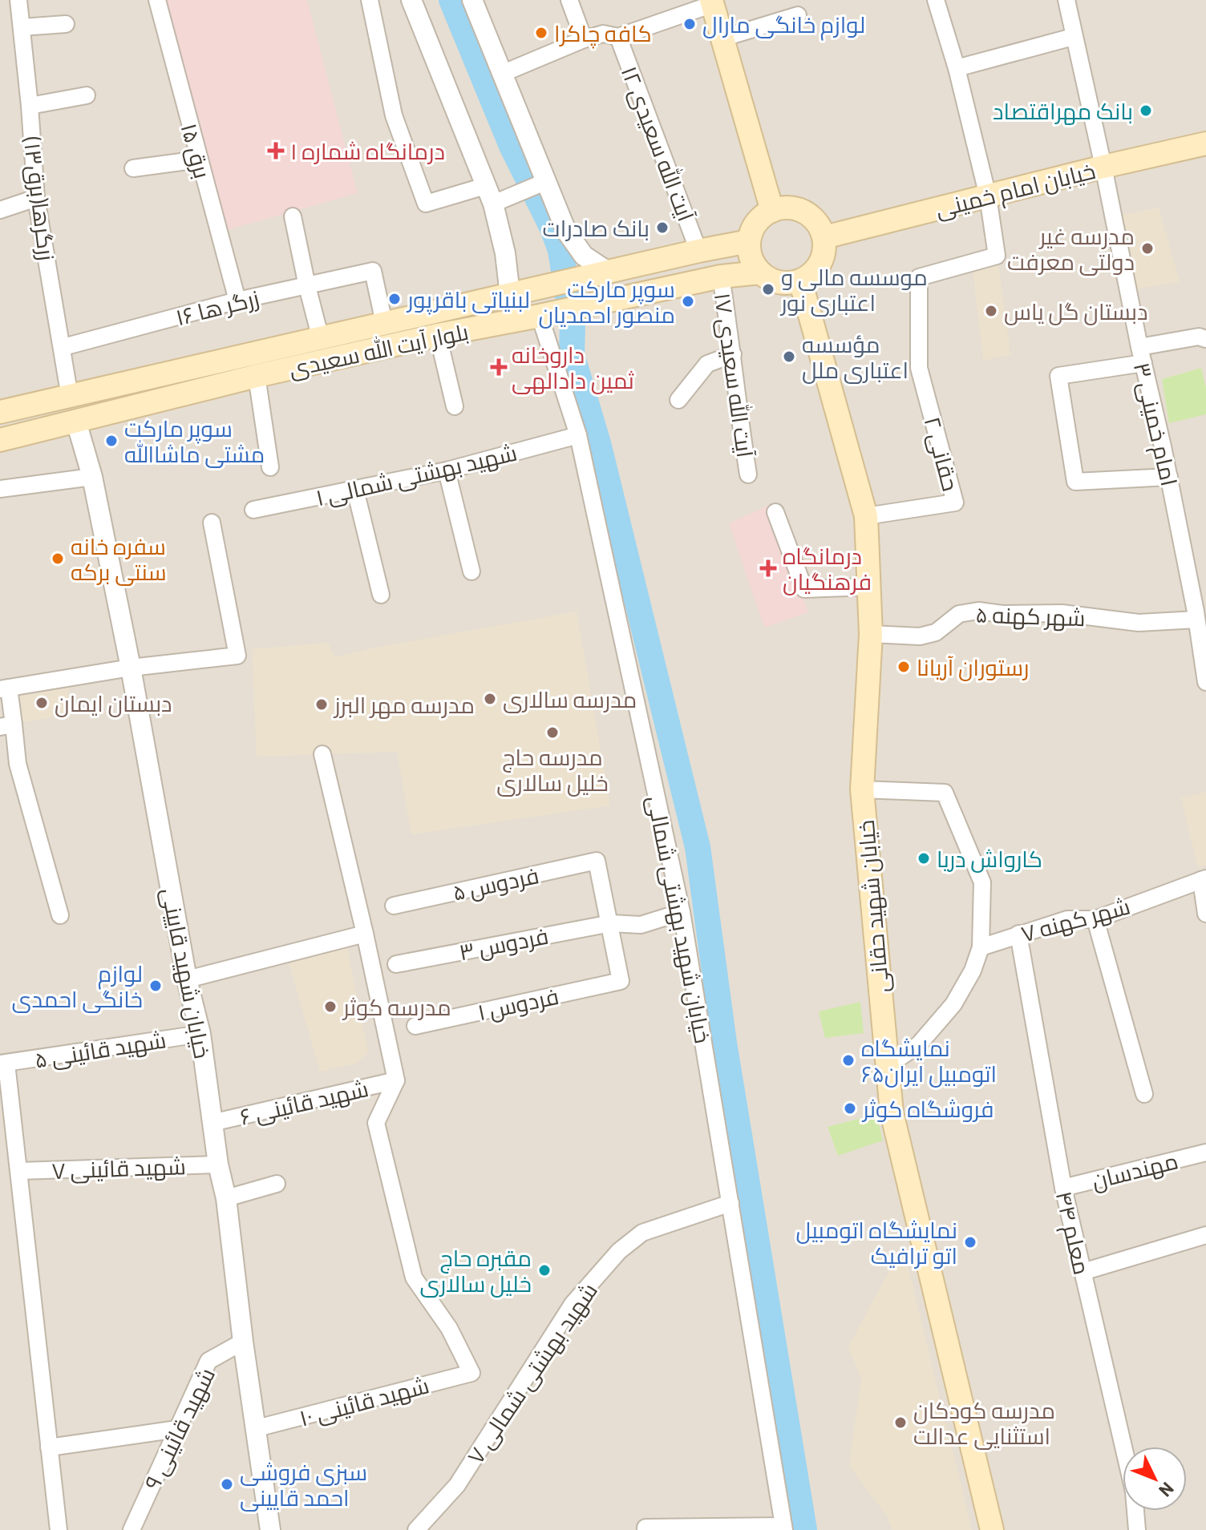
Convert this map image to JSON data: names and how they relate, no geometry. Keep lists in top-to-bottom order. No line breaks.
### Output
{"streets":{"main road":["خیابان امام خمینی","بلوار آیت الله سعیدی","خیابان شهید حقانی"],"street":["آیت الله سعیدی ۱۲","برق ۱۵","زرگرها(برق۱۳)","زرگر ها ۱۶","آیت الله سعیدی ۱۷","امام خمینی ۳","حقانی ۲","شهید بهشتی شمالی ۱","شهر کهنه ۵","فردوس ۵","خیابان شهید بهشتی شمالی","شهر کهنه ۷","فردوس ۳","خیابان شهید قایینی","فردوس ۱","شهید قائینی ۵","شهید قائینی ۶","شهید قائینی ۷","مهندسان","معلم ۴۴","شهید بهشتی شمالی ۷","شهید قائینی ۱۰","شهید قائینی ۹"]},"crossings":[["آیت الله سعیدی ۱۲","بلوار آیت الله سعیدی"],["برق ۱۵","زرگر ها ۱۶"],["خیابان امام خمینی","بلوار آیت الله سعیدی"],["خیابان امام خمینی","امام خمینی ۳"],["خیابان امام خمینی","حقانی ۲"],["خیابان امام خمینی","خیابان شهید حقانی"],["زرگرها(برق۱۳)","زرگر ها ۱۶"],["زرگرها(برق۱۳)","بلوار آیت الله سعیدی"],["زرگر ها ۱۶","بلوار آیت الله سعیدی"],["بلوار آیت الله سعیدی","آیت الله سعیدی ۱۷"],["بلوار آیت الله سعیدی","خیابان شهید حقانی"],["بلوار آیت الله سعیدی","خیابان شهید بهشتی شمالی"],["بلوار آیت الله سعیدی","خیابان شهید قایینی"],["امام خمینی ۳","شهر کهنه ۵"],["حقانی ۲","خیابان شهید حقانی"],["شهید بهشتی شمالی ۱","خیابان شهید بهشتی شمالی"],["شهر کهنه ۵","خیابان شهید حقانی"],["فردوس ۵","فردوس ۳"],["فردوس ۵","فردوس ۱"],["خیابان شهید بهشتی شمالی","فردوس ۳"],["خیابان شهید بهشتی شمالی","شهید بهشتی شمالی ۷"],["شهر کهنه ۷","معلم ۴۴"],["فردوس ۳","فردوس ۱"],["خیابان شهید قایینی","شهید قائینی ۵"],["خیابان شهید قایینی","شهید قائینی ۶"],["خیابان شهید قایینی","شهید قائینی ۷"],["خیابان شهید قایینی","شهید قائینی ۱۰"],["خیابان شهید قایینی","شهید قائینی ۹"],["شهید قائینی ۶","شهید قائینی ۱۰"],["مهندسان","معلم ۴۴"]],"places":{"other":["لوازم خانگی مارال","کافه چاکرا","بانک مهراقتصاد","بانک صادرات","مدرسه غیر دولتی معرفت","موسسه مالی و اعتباری نور","لبنیاتی باقرپور","سوپر مارکت منصور احمدیان","دبستان گل یاس","مؤسسه اعتباری ملل","سوپر مارکت مشتی ماشاالله","سفره خانه سنتی برکه","رستوران آریانا","مدرسه سالاری","دبستان ایمان","مدرسه مهر البرز","مدرسه حاج خلیل سالاری","کارواش دریا","لوازم خانگی احمدی","مدرسه کوثر","نمایشگاه اتومبیل ایران۶۵","فروشگاه کوثر","نمایشگاه اتومبیل اتو ترافیک","مقبره حاج خلیل سالاری","مدرسه کودکان استثنایی عدالت","سبزی فروشی احمد قایینی"],"health":["درمانگاه شماره ۱","داروخانه ثمین دادالهی","درمانگاه فرهنگیان"]},"north":"bottom right"}
